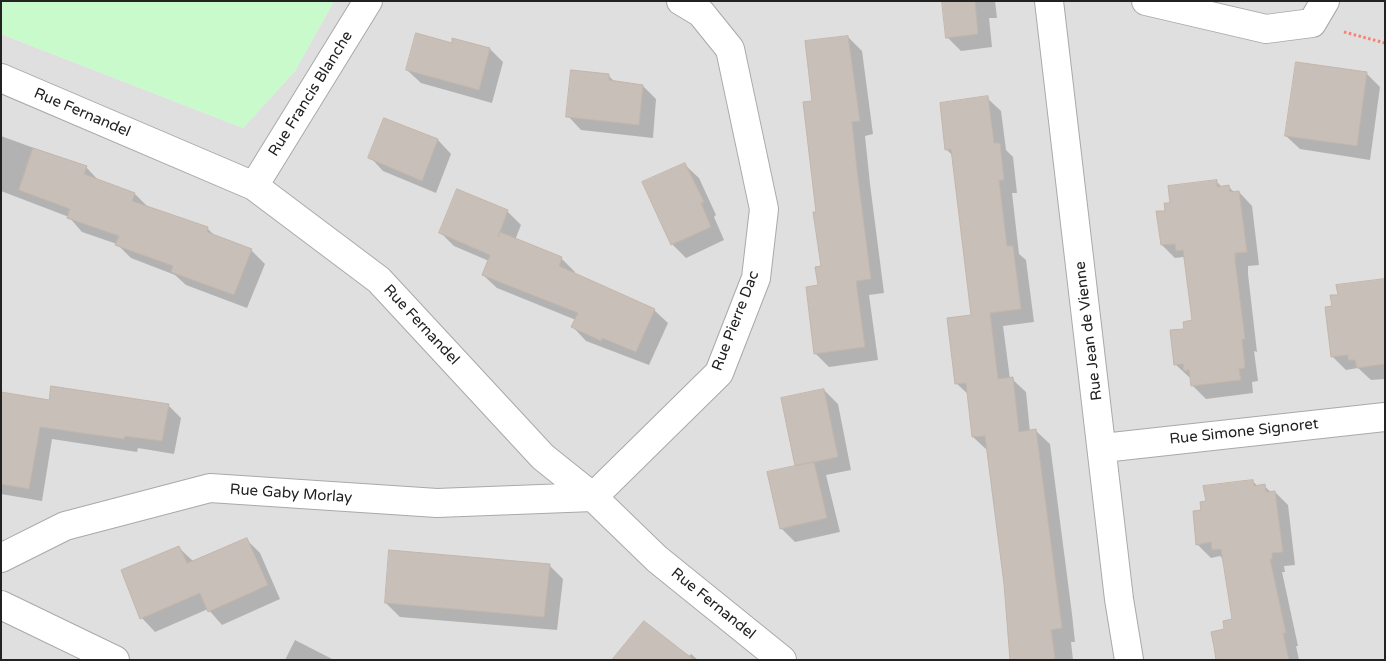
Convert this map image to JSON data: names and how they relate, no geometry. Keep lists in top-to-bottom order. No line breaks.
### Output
{"streets":{"street":["Rue Francis Blanche","Rue Fernandel","Rue Pierre Dac","Rue Jean de Vienne","Rue Simone Signoret","Rue Gaby Morlay"]},"crossings":[["Rue Francis Blanche","Rue Fernandel"],["Rue Fernandel","Rue Pierre Dac"],["Rue Fernandel","Rue Gaby Morlay"],["Rue Pierre Dac","Rue Gaby Morlay"],["Rue Jean de Vienne","Rue Simone Signoret"]]}
